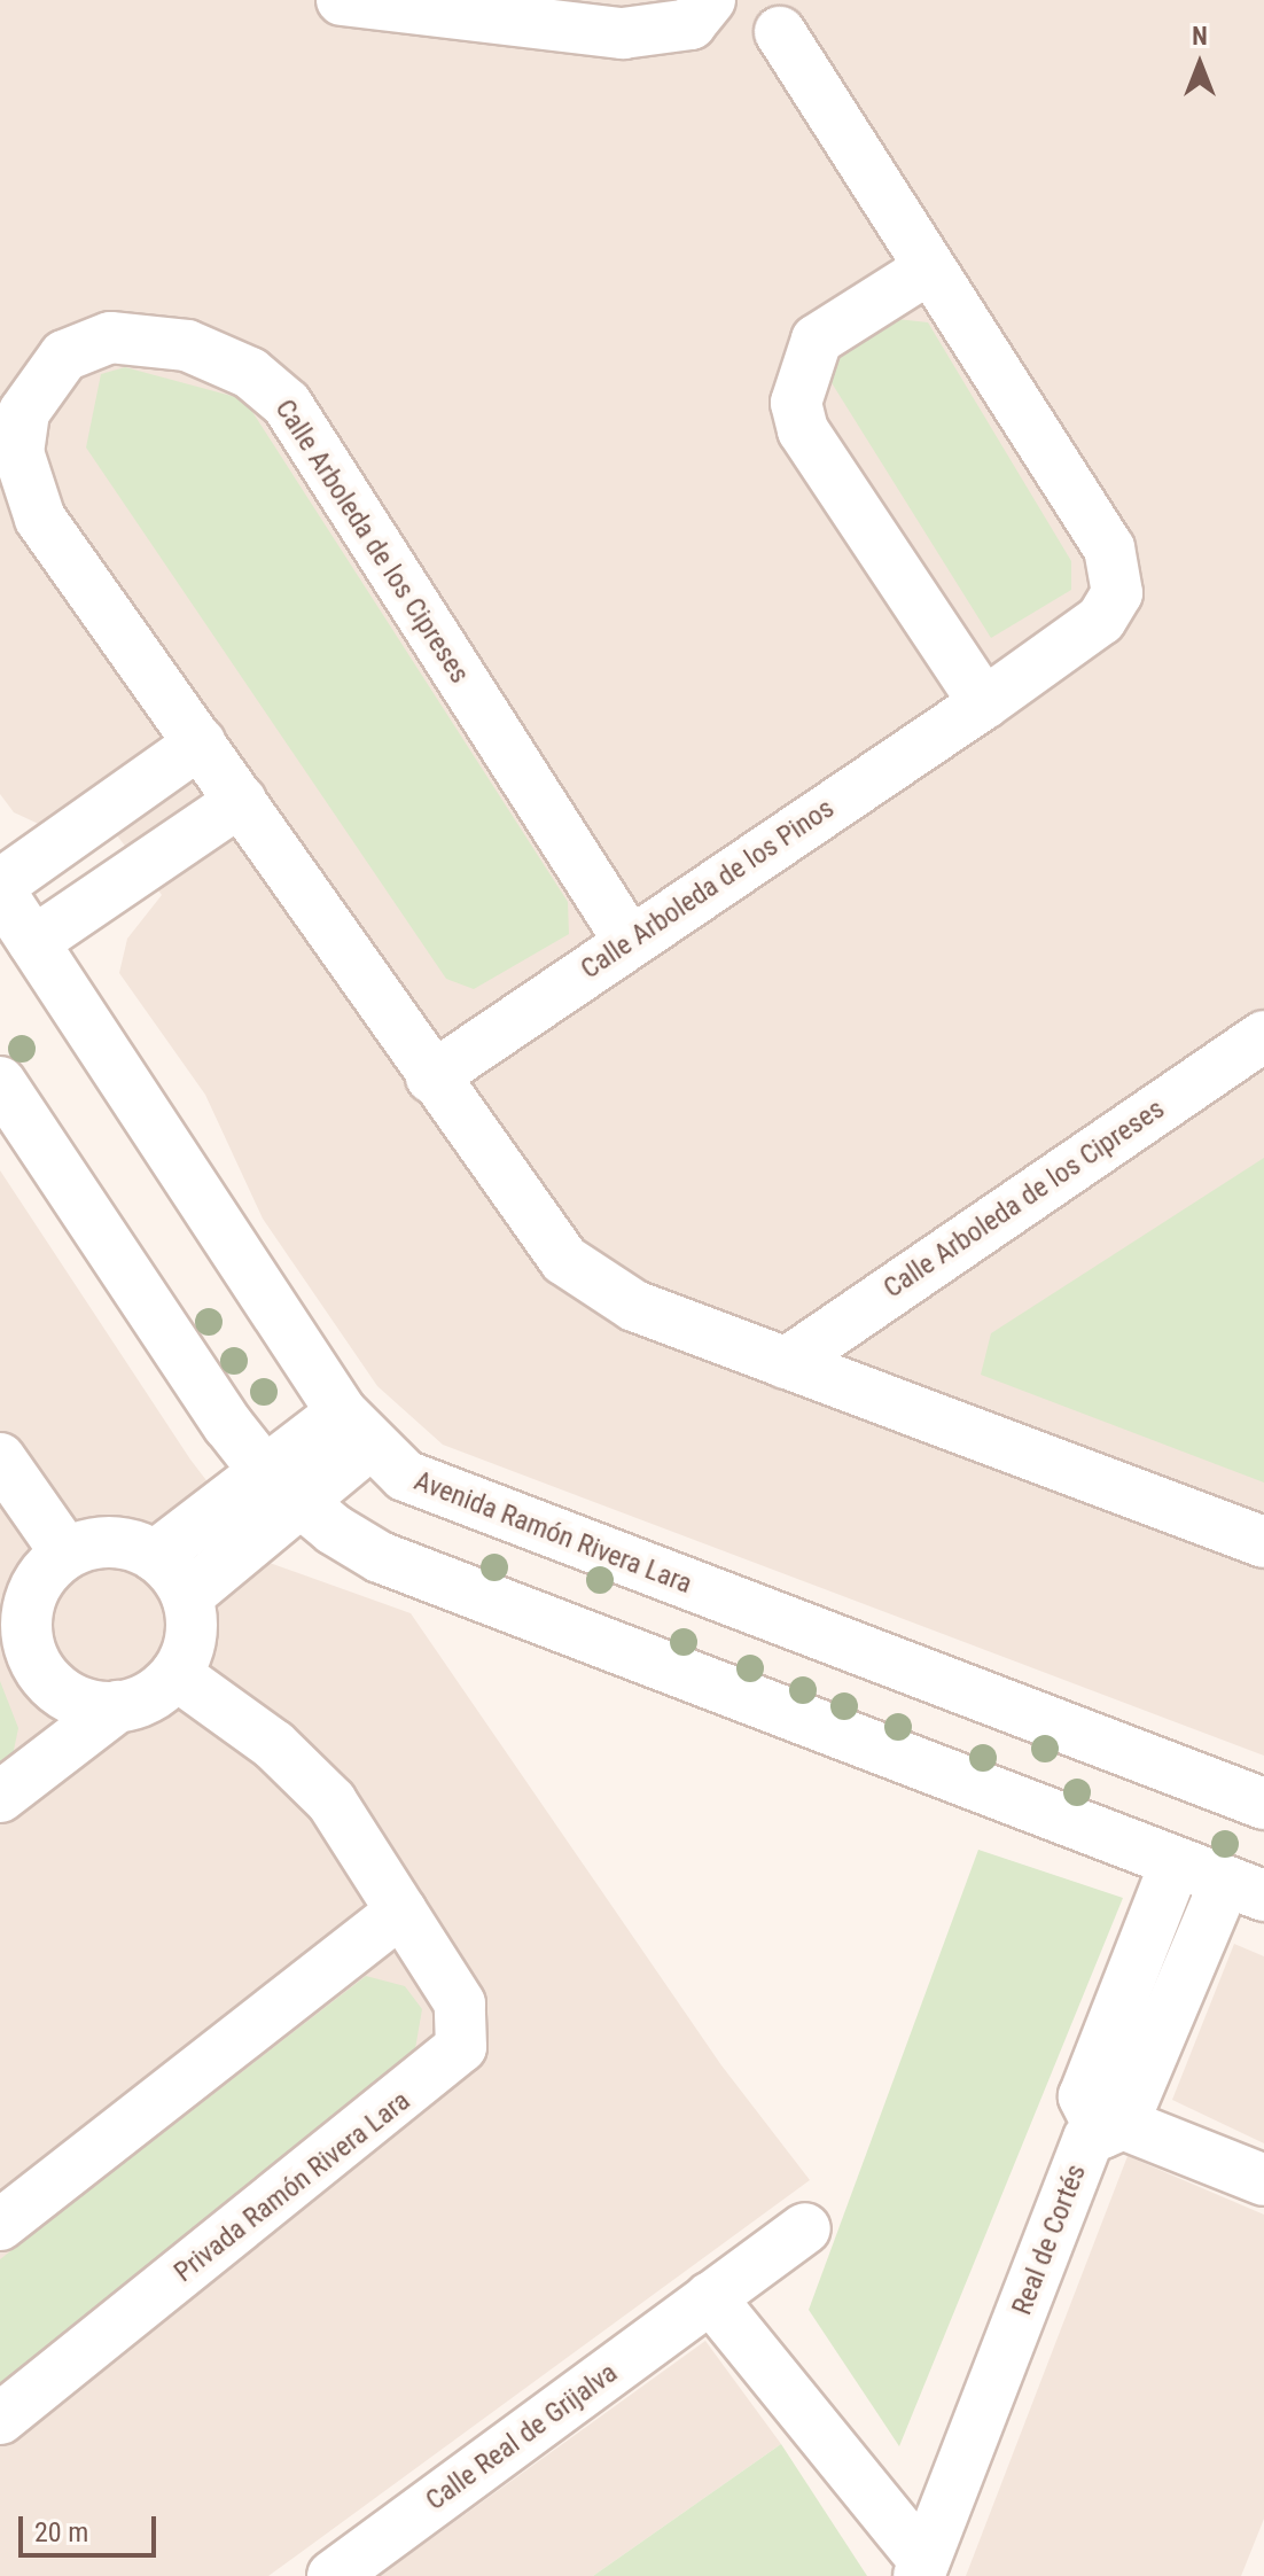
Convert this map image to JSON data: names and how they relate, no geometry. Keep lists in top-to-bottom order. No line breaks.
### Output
{"streets":{"street":["Calle Arboleda de los Cipreses","Calle Arboleda de los Pinos","Avenida Ramón Rivera Lara","Privada Ramón Rivera Lara","Real de Cortés","Calle Real de Grijalva"]},"crossings":[["Calle Arboleda de los Cipreses","Calle Arboleda de los Pinos"]],"scale_bar":"20 m","north":"top"}
